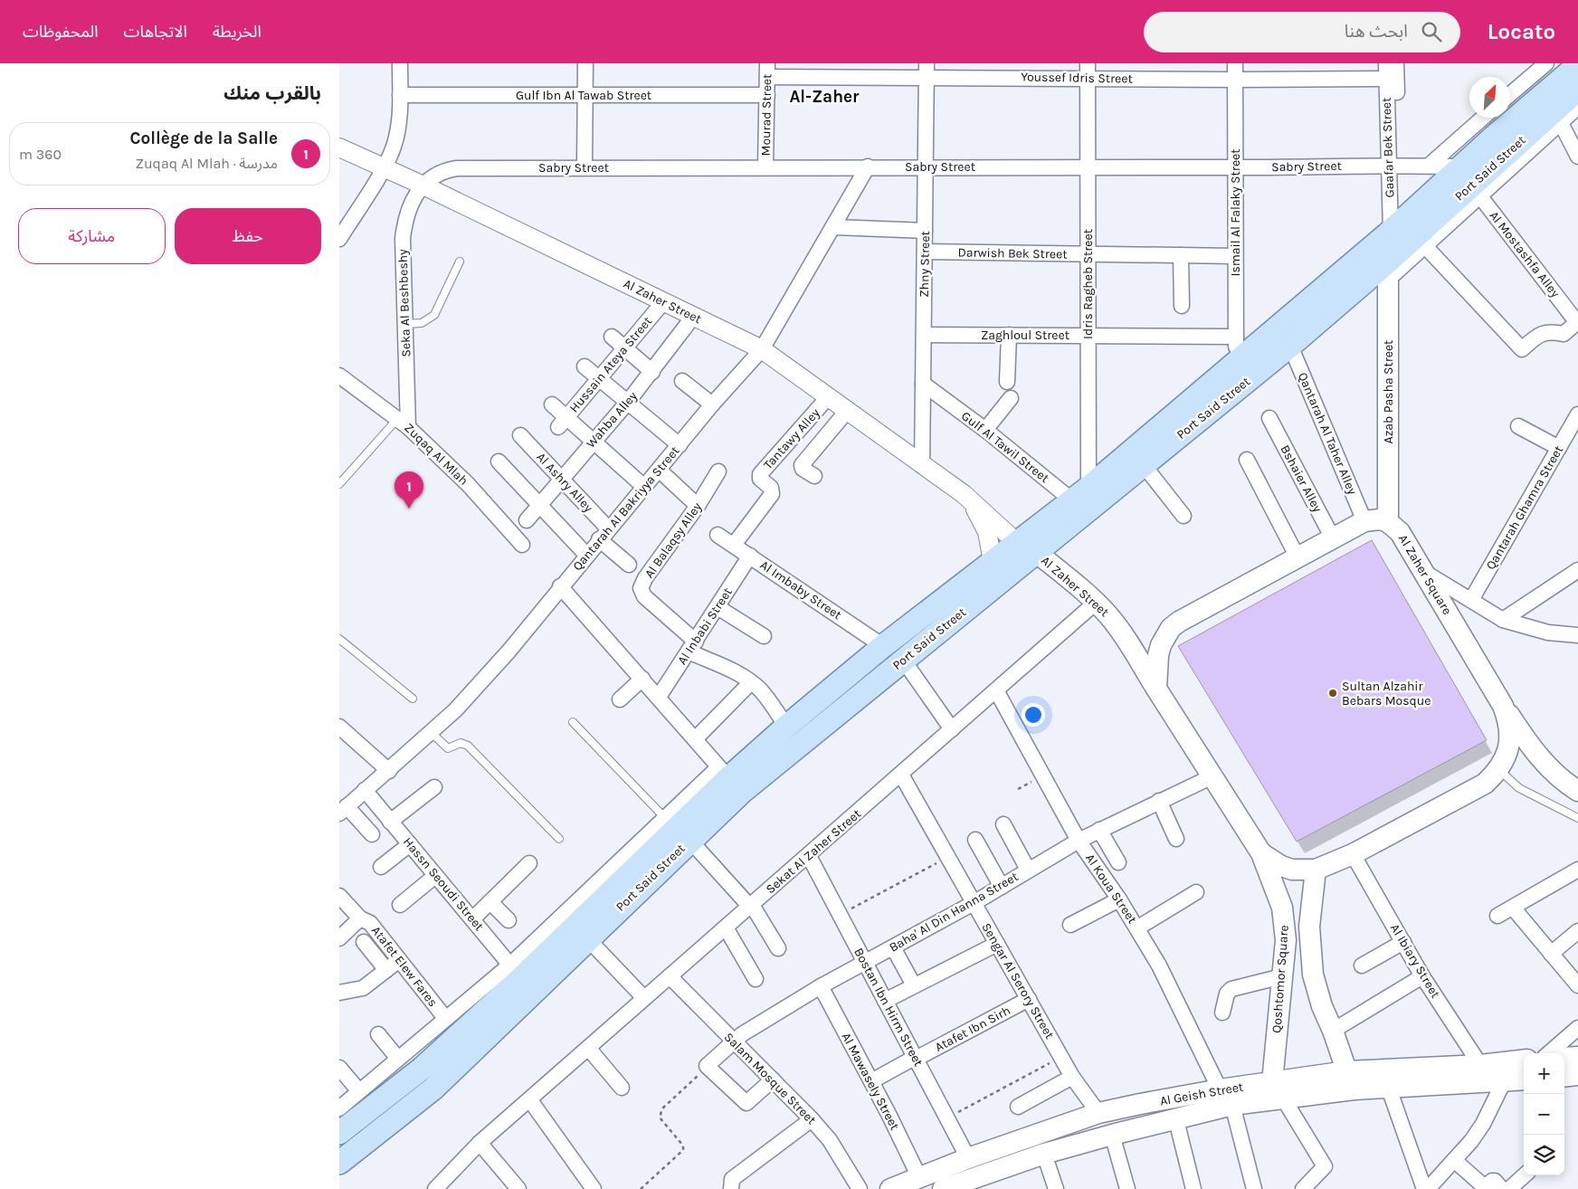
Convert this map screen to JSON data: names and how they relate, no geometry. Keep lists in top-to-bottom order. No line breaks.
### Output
{"streets":{"main road":["Port Said Street","Al Zaher Street","Azab Pasha Street","Al Zaher Square","Qoshtomor Square","Al Geish Street"],"street":["Youssef Idris Street","Gulf Ibn Al Tawab Street","Mourad Street","Gaafar Bek Street","Sabry Street","Ismail Al Falaky Street","Darwish Bek Street","Al Mostashfa Alley","Zhny Street","Idris Ragheb Street","Seka Al Beshbeshy","Zaghloul Street","Hussain Ateya Street","Wahba Alley","Qantarah Al Taher Alley","Tantawy Alley","Gulf Al Tawil Street","Zuqaq Al Mlah","Bshaier Alley","Al Ashry Alley","Qantarah Ghamra Street","Qantarah Al Bakriyya Street","Al Balaqsy Alley","Al Imbaby Street","Al Inbabi Street","Sekat Al Zaher Street","Hassn Seoudi Street","Al Koua Street","Baha' Al Din Hanna Street","Al Ibiary Street","Atafet Elew Fares","Sengar Al Serory Street","Bostan Ibn Hirm Street","Atafet Ibn Sirh","Salam Mosque Street","Al Mawasely Street"]},"crossings":[["Youssef Idris Street","Mourad Street"],["Youssef Idris Street","Gaafar Bek Street"],["Youssef Idris Street","Ismail Al Falaky Street"],["Youssef Idris Street","Zhny Street"],["Youssef Idris Street","Idris Ragheb Street"],["Gulf Ibn Al Tawab Street","Mourad Street"],["Mourad Street","Sabry Street"],["Gaafar Bek Street","Sabry Street"],["Gaafar Bek Street","Port Said Street"],["Sabry Street","Port Said Street"],["Sabry Street","Ismail Al Falaky Street"],["Sabry Street","Al Mostashfa Alley"],["Sabry Street","Zhny Street"],["Sabry Street","Idris Ragheb Street"],["Sabry Street","Al Zaher Street"],["Sabry Street","Seka Al Beshbeshy"],["Sabry Street","Qantarah Al Bakriyya Street"],["Port Said Street","Ismail Al Falaky Street"],["Port Said Street","Al Mostashfa Alley"],["Port Said Street","Idris Ragheb Street"],["Port Said Street","Al Zaher Street"],["Port Said Street","Azab Pasha Street"],["Port Said Street","Qantarah Al Taher Alley"],["Port Said Street","Gulf Al Tawil Street"],["Port Said Street","Al Imbaby Street"],["Port Said Street","Hassn Seoudi Street"],["Port Said Street","Atafet Elew Fares"],["Ismail Al Falaky Street","Darwish Bek Street"],["Ismail Al Falaky Street","Zaghloul Street"],["Darwish Bek Street","Zhny Street"],["Darwish Bek Street","Idris Ragheb Street"],["Zhny Street","Al Zaher Street"],["Zhny Street","Zaghloul Street"],["Zhny Street","Gulf Al Tawil Street"],["Idris Ragheb Street","Zaghloul Street"],["Idris Ragheb Street","Gulf Al Tawil Street"],["Al Zaher Street","Seka Al Beshbeshy"],["Al Zaher Street","Hussain Ateya Street"],["Al Zaher Street","Wahba Alley"],["Al Zaher Street","Tantawy Alley"],["Al Zaher Street","Qantarah Al Bakriyya Street"],["Al Zaher Street","Al Zaher Square"],["Al Zaher Street","Sekat Al Zaher Street"],["Seka Al Beshbeshy","Zuqaq Al Mlah"],["Azab Pasha Street","Al Zaher Square"],["Wahba Alley","Al Ashry Alley"],["Tantawy Alley","Al Imbaby Street"],["Al Ashry Alley","Qantarah Al Bakriyya Street"],["Qantarah Al Bakriyya Street","Hassn Seoudi Street"],["Al Balaqsy Alley","Al Inbabi Street"],["Al Zaher Square","Baha' Al Din Hanna Street"],["Al Zaher Square","Al Ibiary Street"],["Al Zaher Square","Qoshtomor Square"],["Al Imbaby Street","Al Inbabi Street"],["Sekat Al Zaher Street","Al Koua Street"],["Sekat Al Zaher Street","Sengar Al Serory Street"],["Sekat Al Zaher Street","Bostan Ibn Hirm Street"],["Sekat Al Zaher Street","Salam Mosque Street"],["Al Koua Street","Baha' Al Din Hanna Street"],["Al Koua Street","Al Geish Street"],["Baha' Al Din Hanna Street","Sengar Al Serory Street"],["Baha' Al Din Hanna Street","Bostan Ibn Hirm Street"],["Baha' Al Din Hanna Street","Salam Mosque Street"],["Baha' Al Din Hanna Street","Al Mawasely Street"],["Al Ibiary Street","Al Geish Street"],["Qoshtomor Square","Al Geish Street"],["Sengar Al Serory Street","Atafet Ibn Sirh"],["Sengar Al Serory Street","Al Geish Street"],["Bostan Ibn Hirm Street","Atafet Ibn Sirh"],["Bostan Ibn Hirm Street","Al Geish Street"],["Atafet Ibn Sirh","Al Mawasely Street"],["Al Mawasely Street","Al Geish Street"]],"districts":["Al-Zaher"],"places":["Sultan Alzahir Bebars Mosque"],"north":"top right","page":{"header":"Locato","search":"ابحث هنا","nav":["الخريطة","الاتجاهات","المحفوظات"],"heading":"بالقرب منك","list":[{"mark":"1","name":"Collège de la Salle","note":"مدرسة · Zuqaq Al Mlah","value":"360 m"}],"buttons":["حفظ","مشاركة"],"pins":"1","map_buttons":["+","−"]}}
